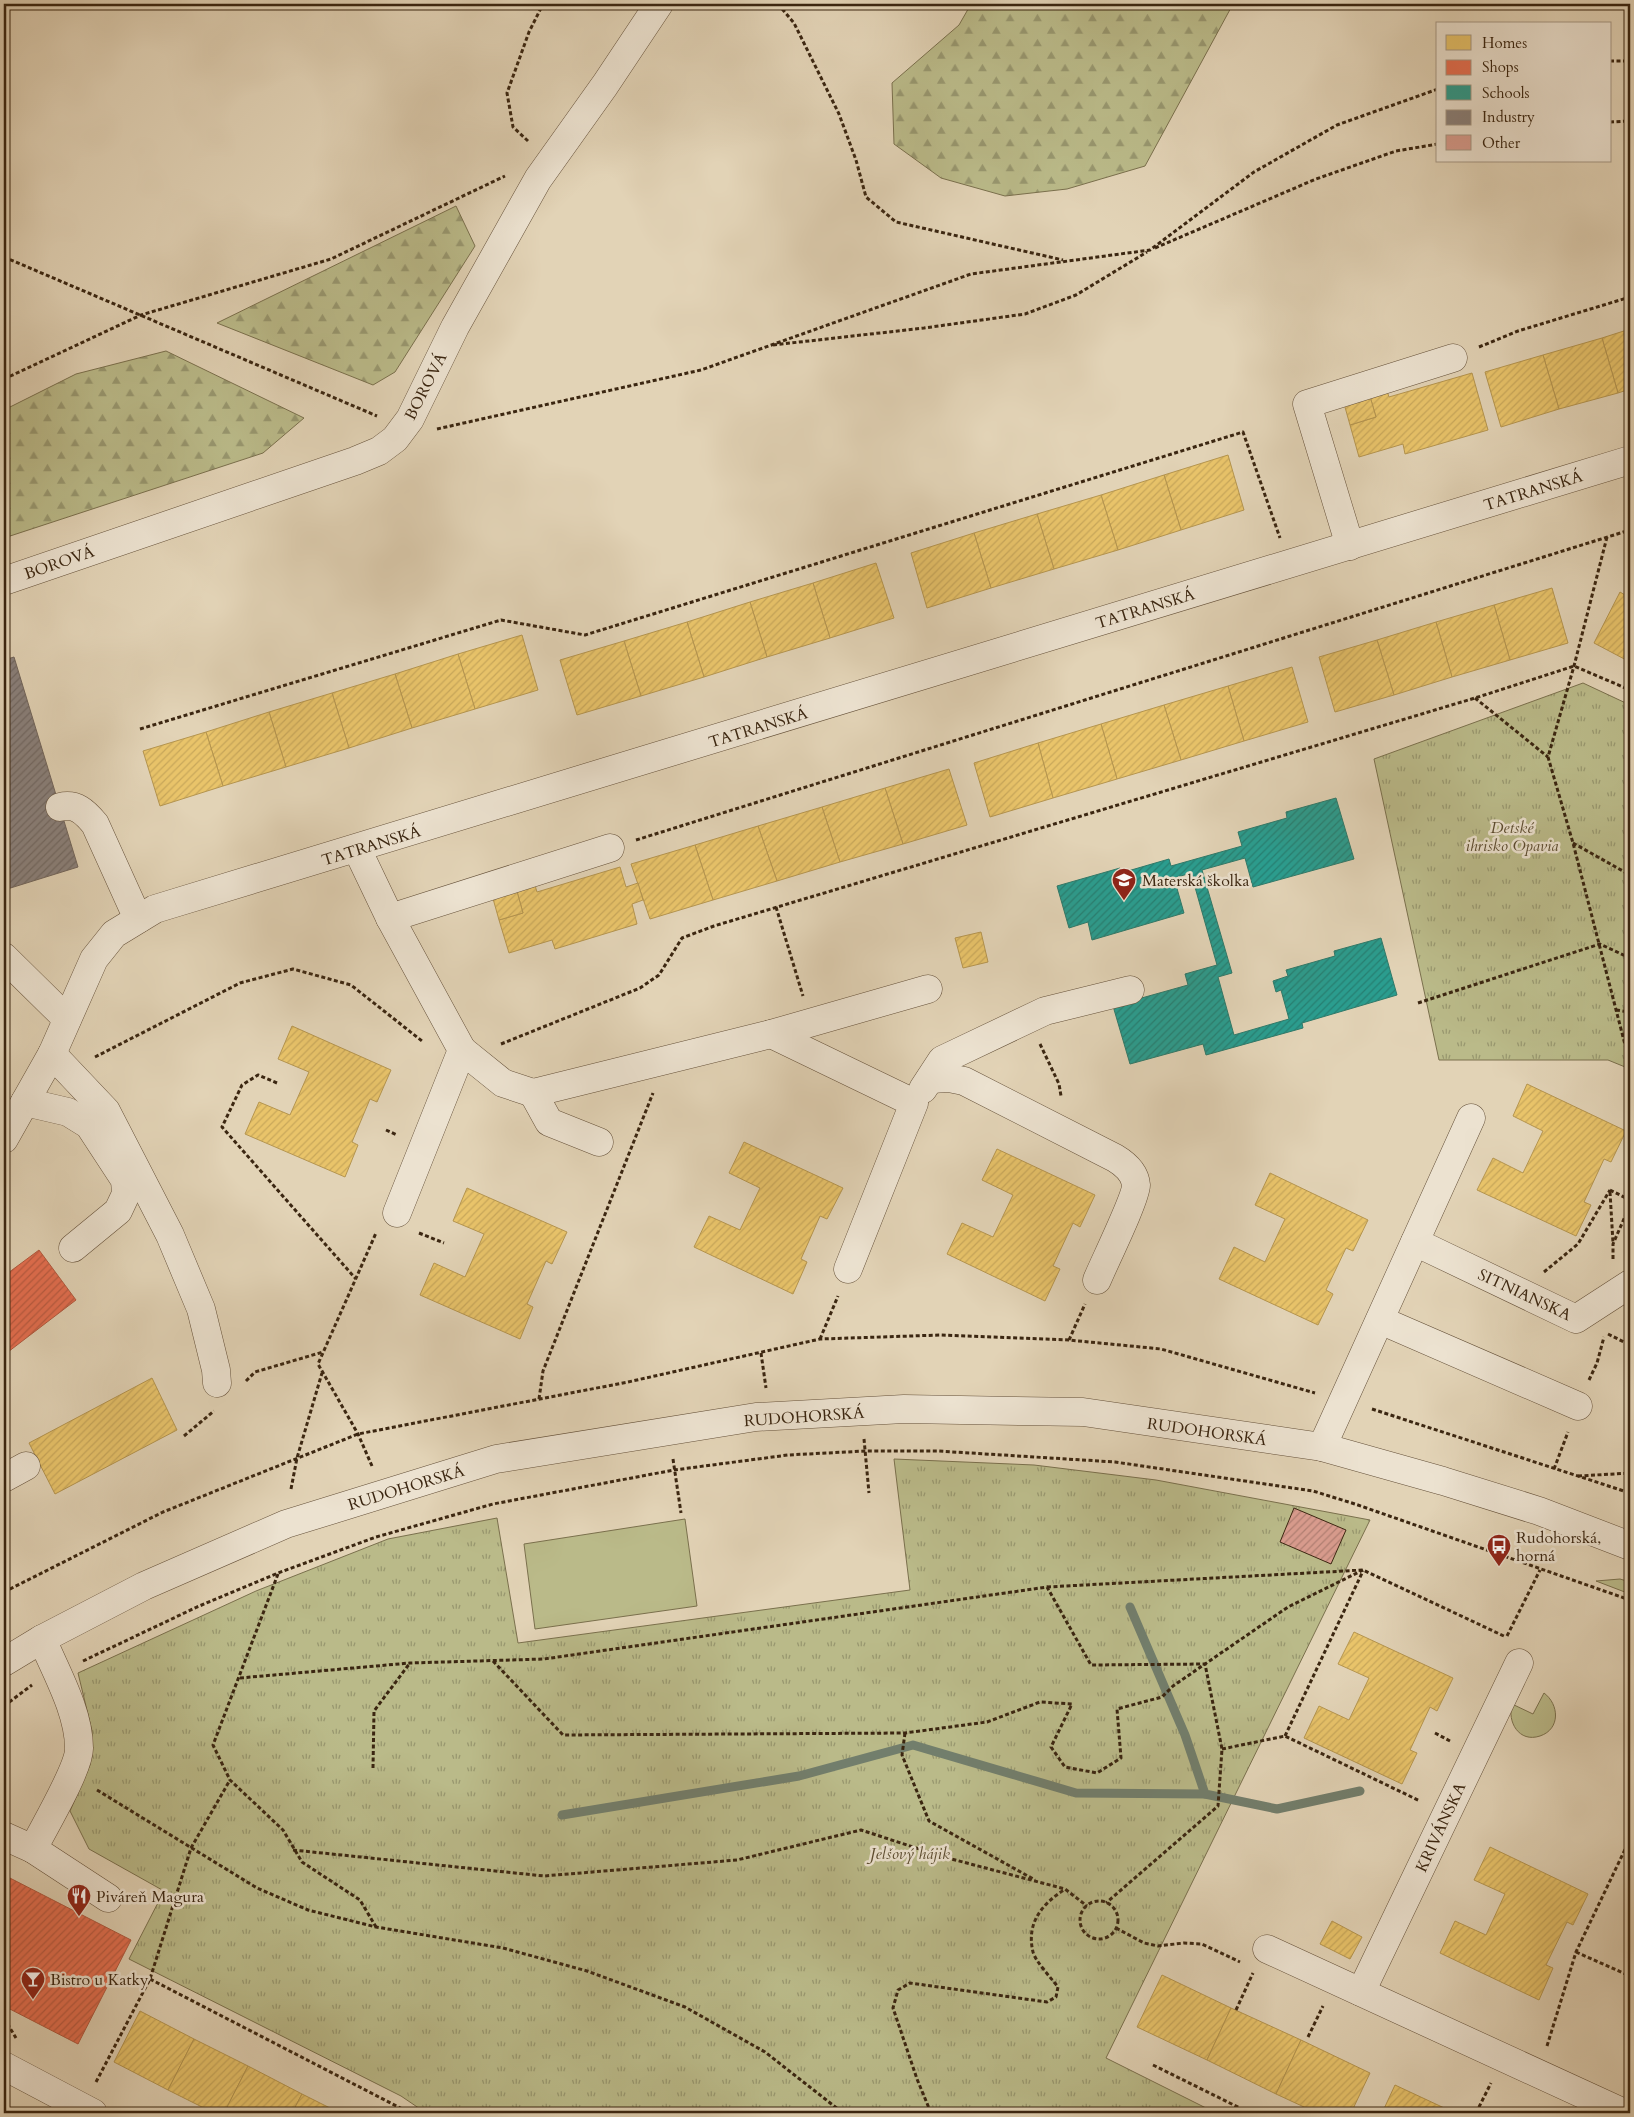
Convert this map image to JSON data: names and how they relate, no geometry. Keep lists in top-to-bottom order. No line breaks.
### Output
{"streets":{"street":["BOROVÁ","TATRANSKÁ","SITNIANSKA","RUDOHORSKÁ","KRIVÁNSKA"]},"parks":["Detské ihrisko Opavia","Jelšový hájik"],"places":{"school or university":["Materská školka"],"bus stop":["Rudohorská, horná"],"restaurant":["Piváreň Magura"],"bar":["Bistro u Katky"]},"legend":["Homes","Shops","Schools","Industry","Other"]}
